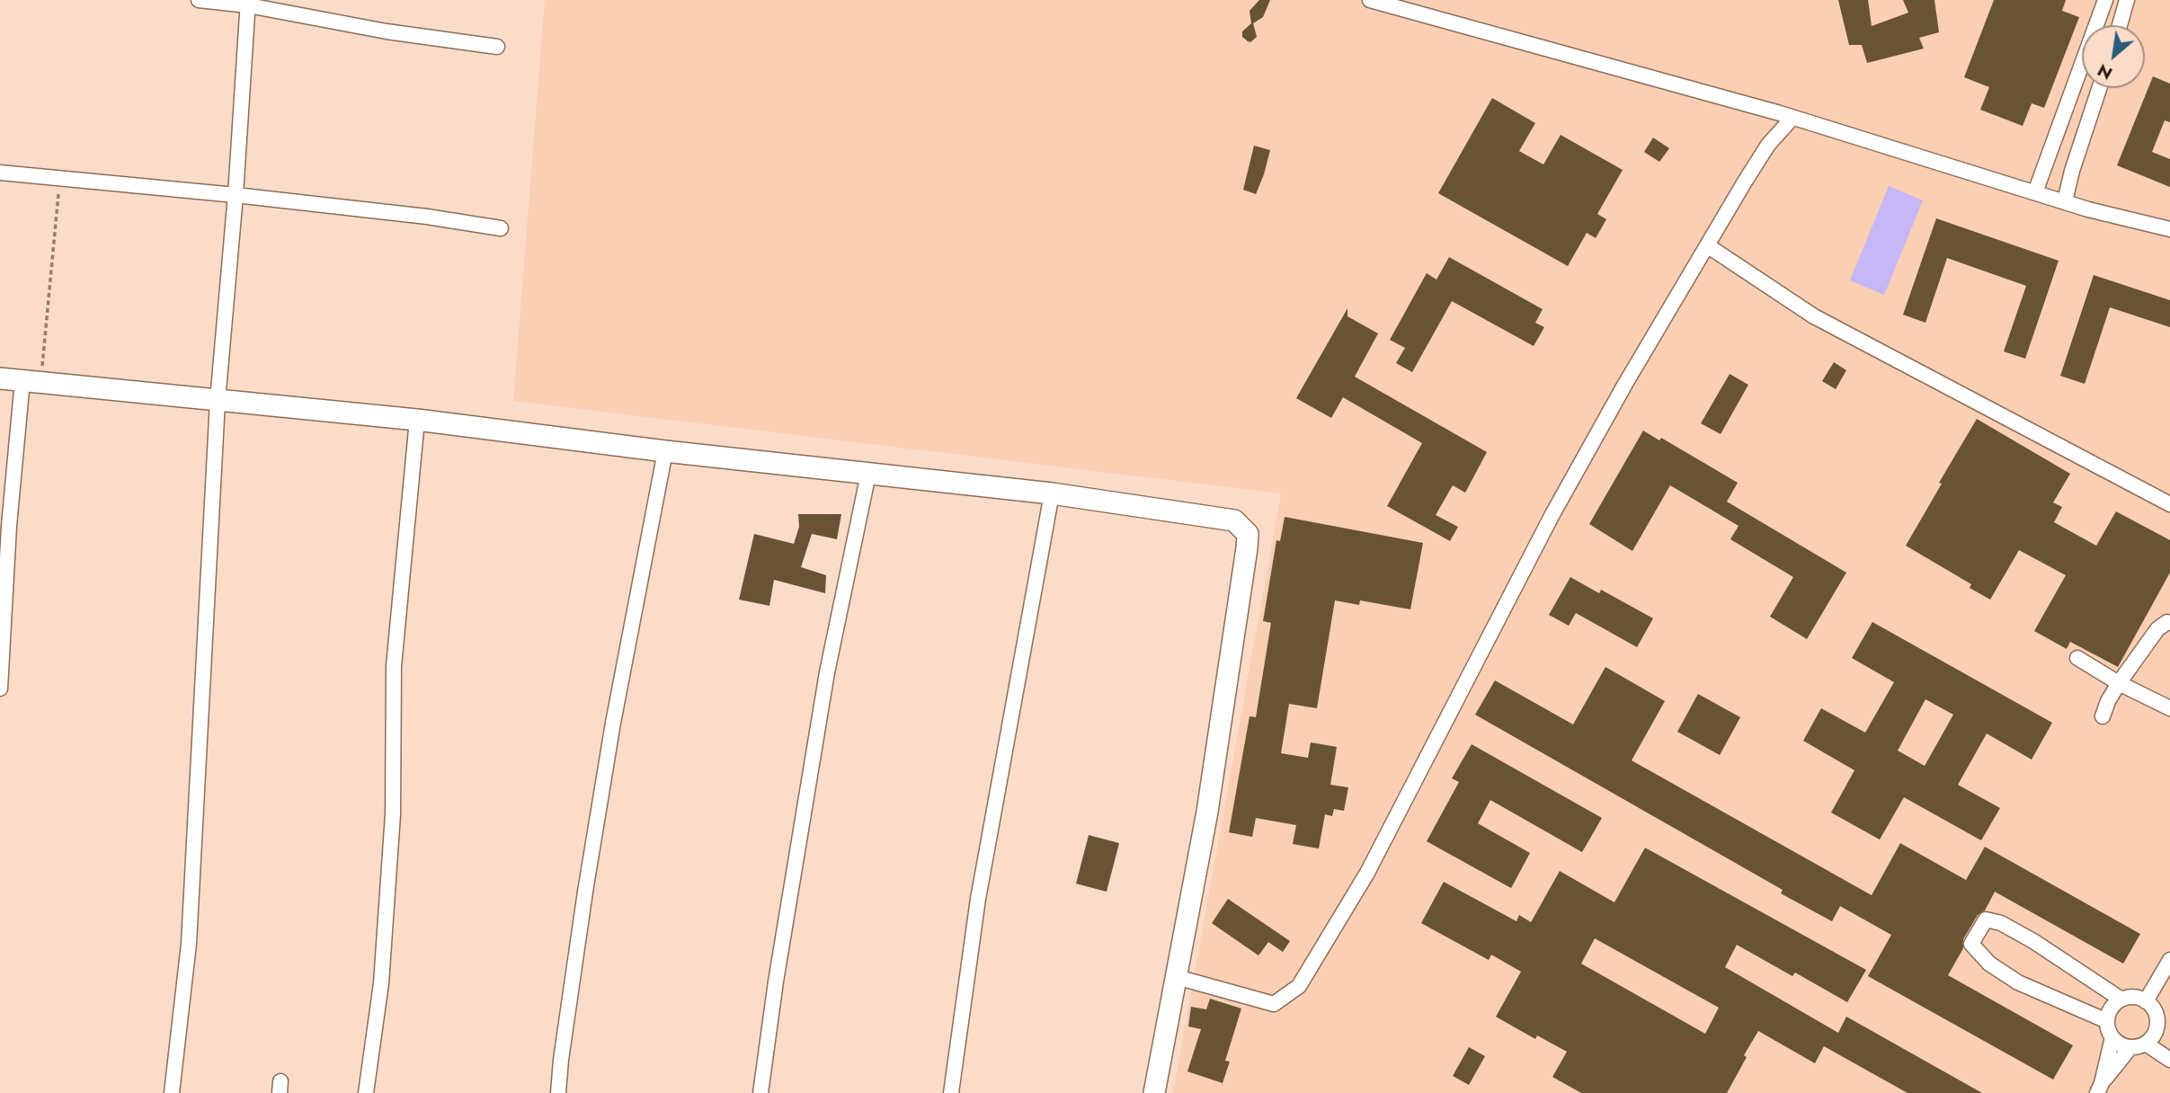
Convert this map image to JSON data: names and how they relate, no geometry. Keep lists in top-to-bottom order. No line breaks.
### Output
{"north":"bottom left"}
